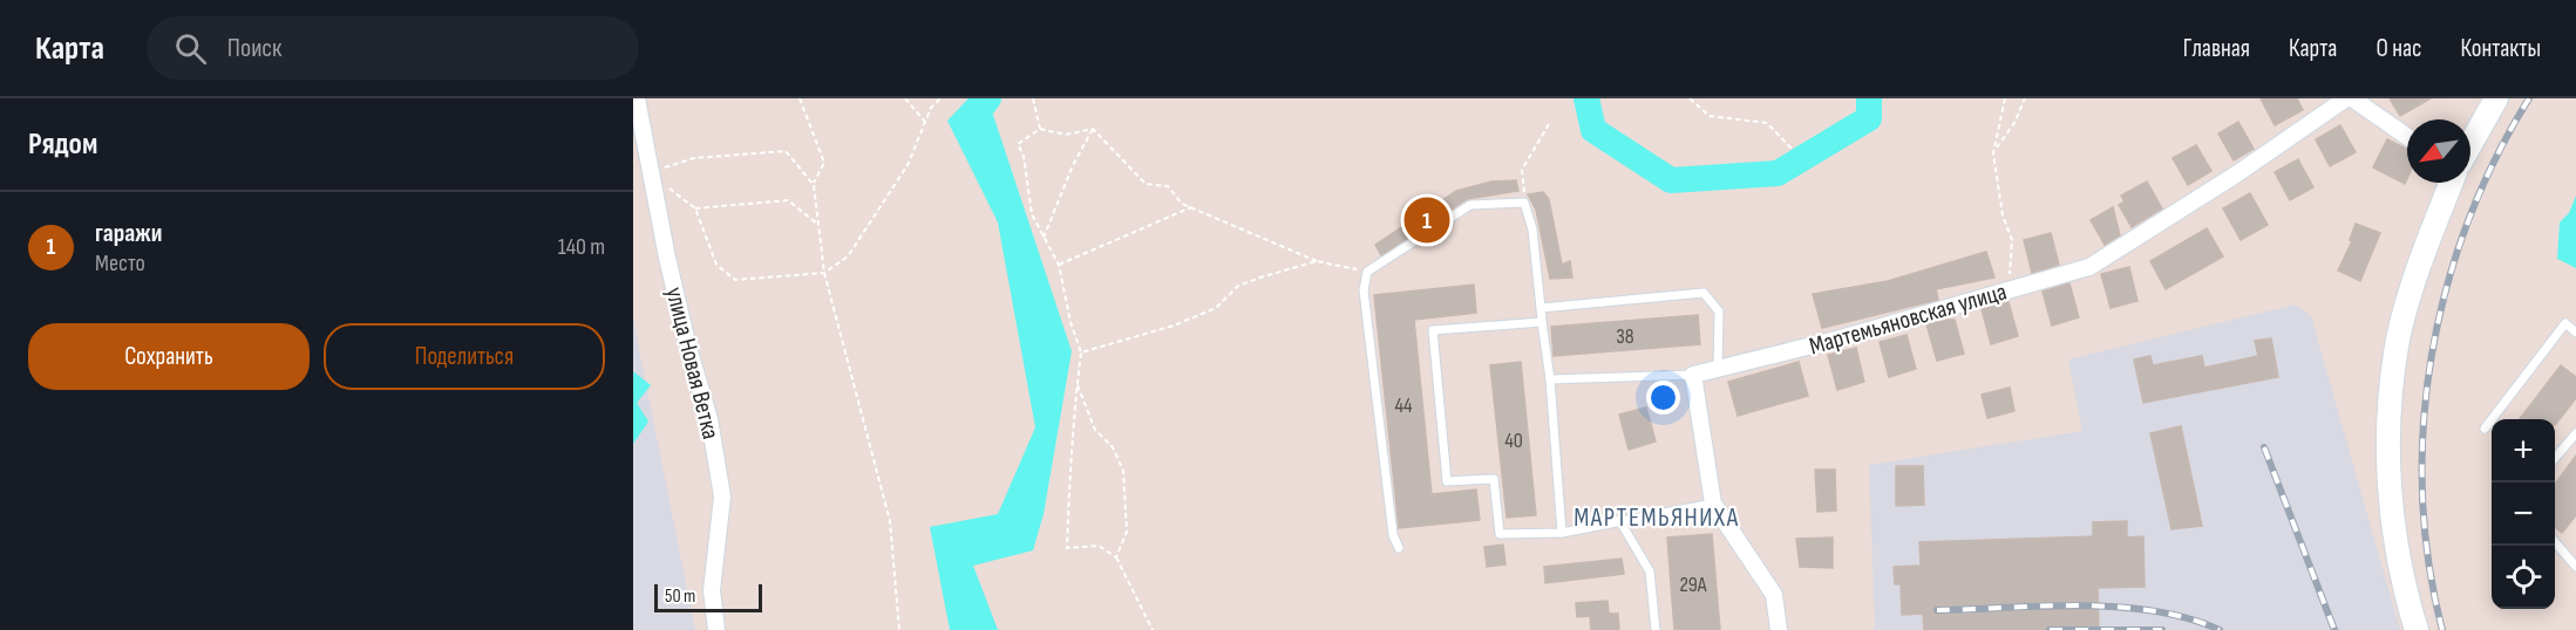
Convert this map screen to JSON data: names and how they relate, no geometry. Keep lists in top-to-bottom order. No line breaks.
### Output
{"streets":{"street":["Мартемьяновская улица","улица Новая Ветка"]},"districts":["МАРТЕМЬЯНИХА"],"house_numbers":["38","44","40","29А"],"scale_bar":"50 m","north":"bottom left","page":{"header":"Карта","search":"Поиск","nav":["Главная","Карта","О нас","Контакты"],"heading":"Рядом","list":[{"mark":"1","name":"гаражи","note":"Место","value":"140 m"}],"pins":"1","buttons":["Сохранить","Поделиться"],"map_buttons":["+","−"],"scale":"50 m"}}
